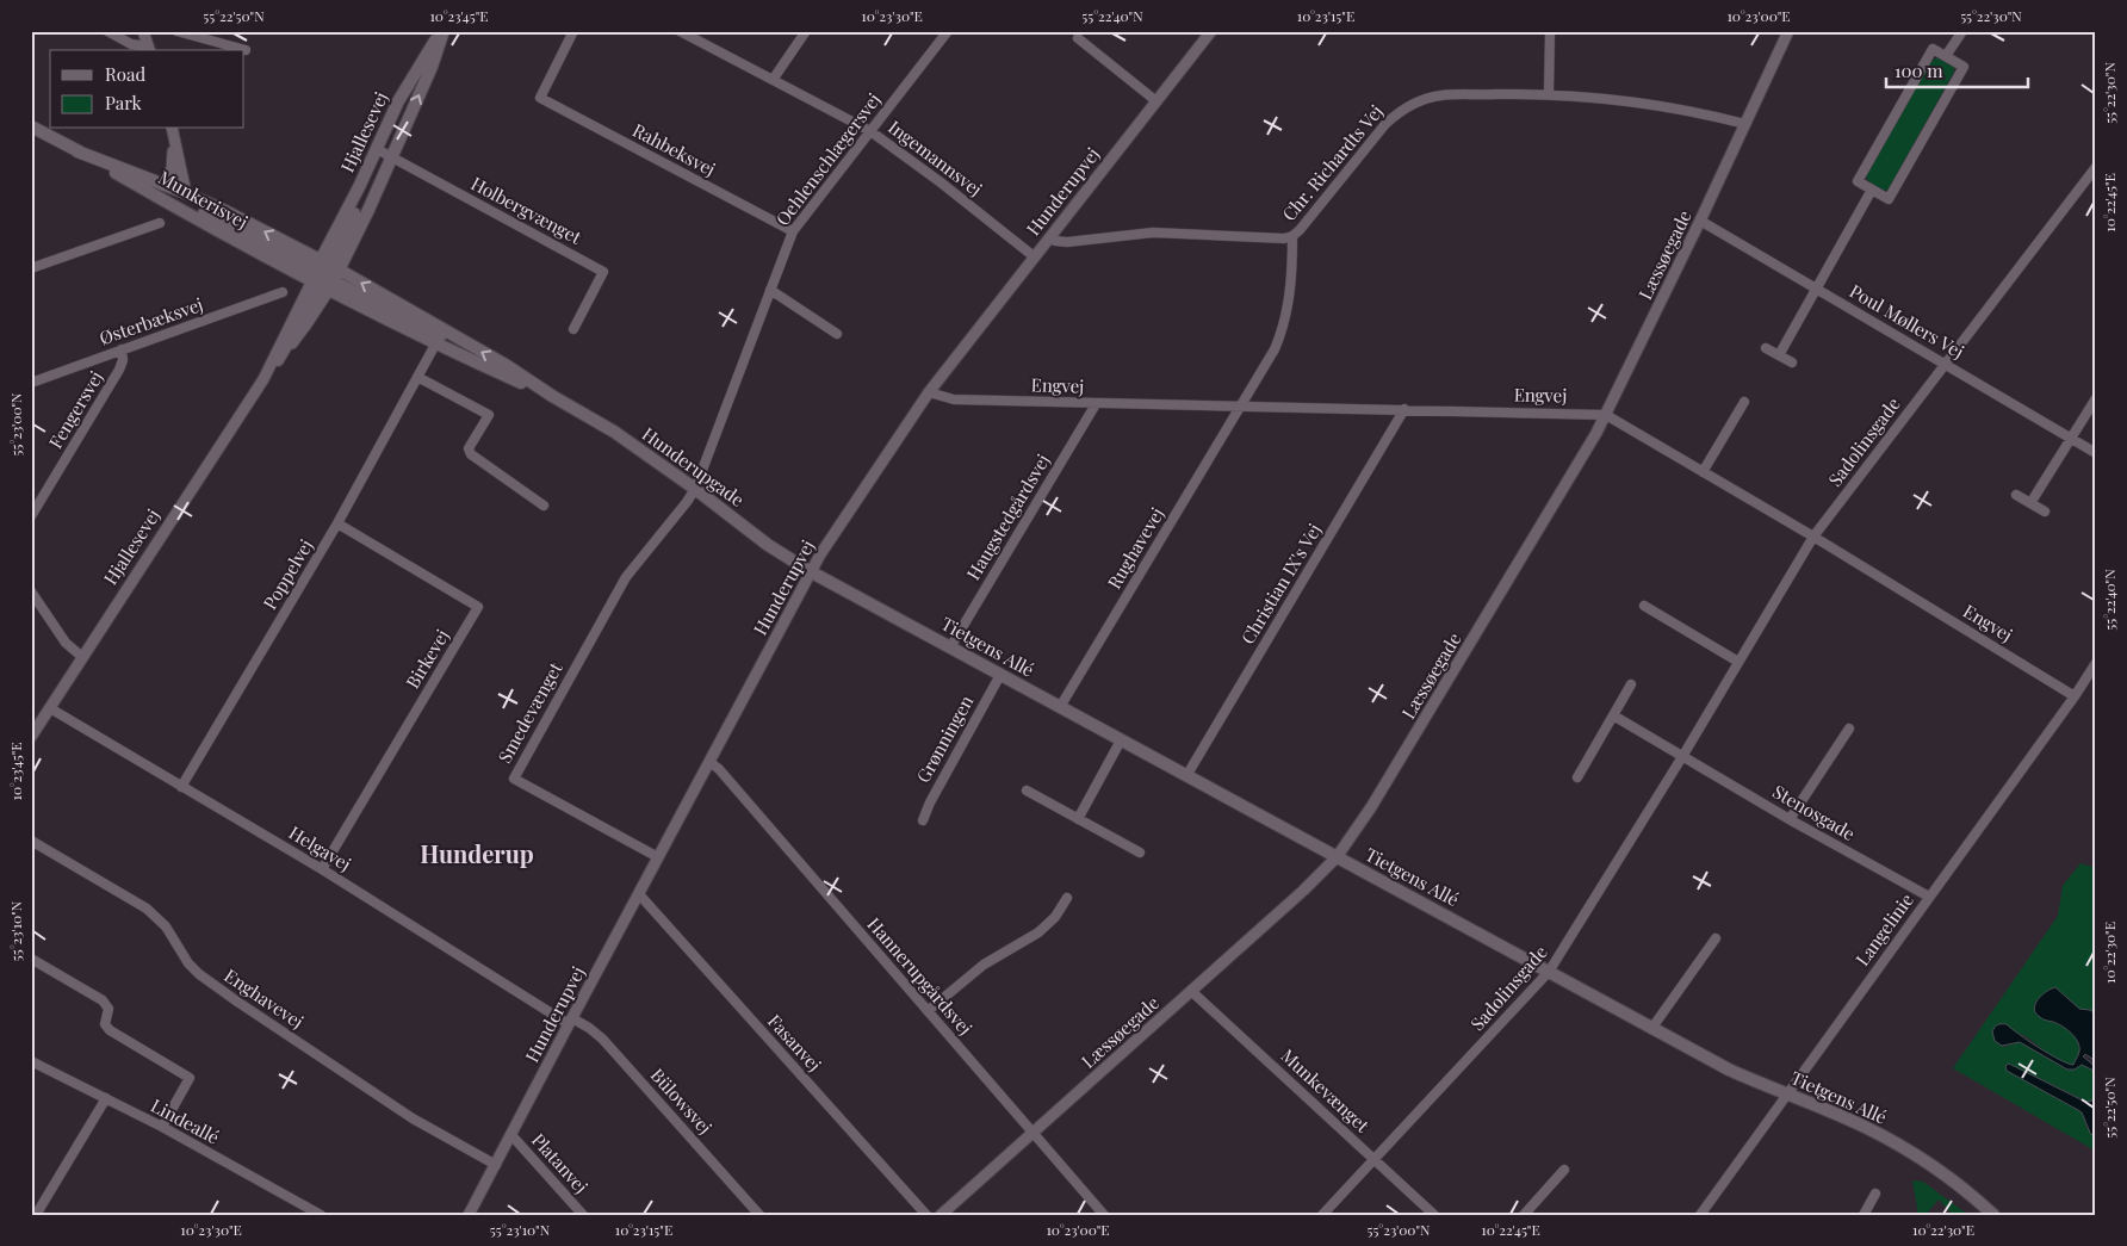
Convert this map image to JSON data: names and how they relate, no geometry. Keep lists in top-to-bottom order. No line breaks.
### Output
{"streets":{"main road":["Hjallesevej","Munkerisvej","Hunderupgade","Tietgens Allé"],"street":["Rahbeksvej","Ingemannsvej","Oehlenschlægersvej","Chr. Richardts Vej","Hunderupvej","Holbergvænget","Læssøegade","Østerbæksvej","Poul Møllers Vej","Engvej","Fengersvej","Sadolinsgade","Haugstedgårdsvej","Rughavevej","Poppelvej","Christian IX's Vej","Birkevej","Smedevænget","Grønningen","Stenosgade","Helgavej","Langelinie","Hannerupgårdsvej","Enghavevej","Fasanvej","Munkevænget","Bülowsvej","Lindeallé","Platanvej"]},"crossings":[["Hjallesevej","Munkerisvej"],["Hjallesevej","Holbergvænget"],["Hjallesevej","Hunderupgade"],["Hjallesevej","Helgavej"],["Rahbeksvej","Oehlenschlægersvej"],["Ingemannsvej","Oehlenschlægersvej"],["Ingemannsvej","Hunderupvej"],["Oehlenschlægersvej","Hunderupgade"],["Oehlenschlægersvej","Smedevænget"],["Chr. Richardts Vej","Hunderupvej"],["Chr. Richardts Vej","Læssøegade"],["Chr. Richardts Vej","Rughavevej"],["Hunderupvej","Engvej"],["Hunderupvej","Hunderupgade"],["Hunderupvej","Tietgens Allé"],["Hunderupvej","Smedevænget"],["Hunderupvej","Helgavej"],["Hunderupvej","Hannerupgårdsvej"],["Hunderupvej","Enghavevej"],["Hunderupvej","Fasanvej"],["Hunderupvej","Bülowsvej"],["Hunderupvej","Platanvej"],["Munkerisvej","Hunderupgade"],["Læssøegade","Poul Møllers Vej"],["Læssøegade","Engvej"],["Læssøegade","Tietgens Allé"],["Læssøegade","Hannerupgårdsvej"],["Læssøegade","Munkevænget"],["Østerbæksvej","Fengersvej"],["Poul Møllers Vej","Sadolinsgade"],["Engvej","Sadolinsgade"],["Engvej","Haugstedgårdsvej"],["Engvej","Rughavevej"],["Engvej","Christian IX's Vej"],["Engvej","Langelinie"],["Sadolinsgade","Tietgens Allé"],["Sadolinsgade","Stenosgade"],["Sadolinsgade","Munkevænget"],["Hunderupgade","Poppelvej"],["Hunderupgade","Tietgens Allé"],["Haugstedgårdsvej","Tietgens Allé"],["Rughavevej","Tietgens Allé"],["Poppelvej","Birkevej"],["Poppelvej","Helgavej"],["Christian IX's Vej","Tietgens Allé"],["Tietgens Allé","Grønningen"],["Tietgens Allé","Langelinie"],["Birkevej","Helgavej"],["Stenosgade","Langelinie"],["Helgavej","Bülowsvej"]],"districts":["Hunderup"],"legend":["Road","Park"],"scale_bar":"100 m","coordinates":["55°22'50\"N","10°23'45\"E","10°23'30\"E","55°22'40\"N","10°23'15\"E","10°23'00\"E","55°22'30\"N","10°22'45\"E","55°23'00\"N","55°23'10\"N","10°22'30\"E"]}
